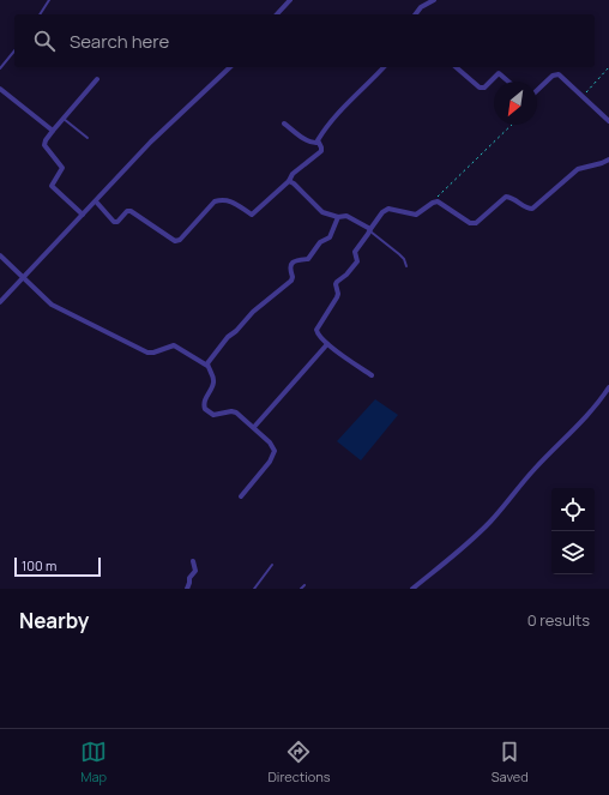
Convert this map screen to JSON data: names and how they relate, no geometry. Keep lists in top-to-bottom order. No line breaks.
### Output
{"scale_bar":"100 m","north":"bottom left","page":{"search":"Search here","scale":"100 m","heading":["Nearby","0 results"],"nav":["Map","Directions","Saved"]}}
